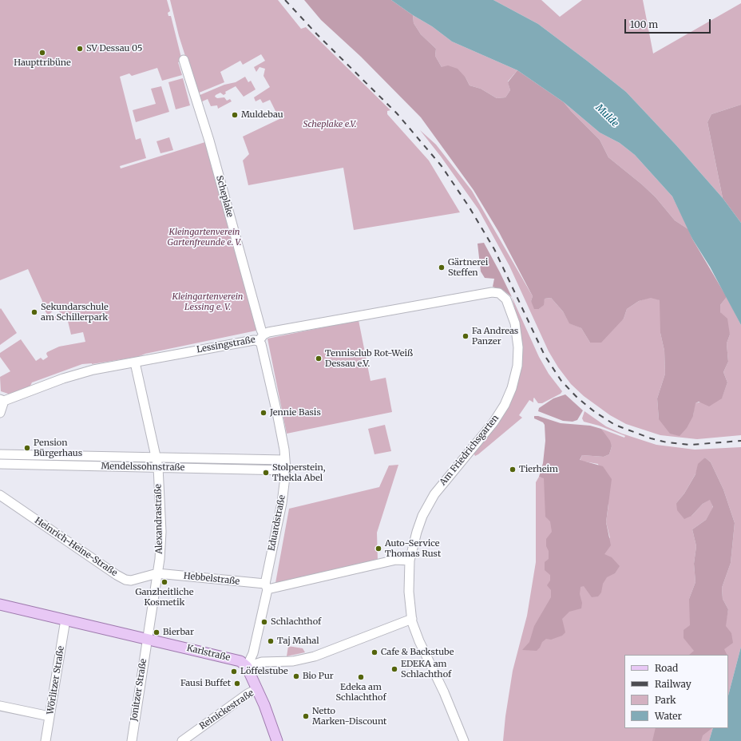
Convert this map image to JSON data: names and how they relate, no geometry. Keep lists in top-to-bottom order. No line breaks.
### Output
{"streets":{"main road":["Karlstraße"],"street":["Scheplake","Lessingstraße","Am Friedrichsgarten","Mendelssohnstraße","Alexandrastraße","Eduardstraße","Heinrich-Heine-Straße","Hebbelstraße","Wörlitzer Straße","Jonitzer Straße","Reinickestraße"]},"crossings":[["Scheplake","Lessingstraße"],["Scheplake","Eduardstraße"],["Lessingstraße","Am Friedrichsgarten"],["Lessingstraße","Alexandrastraße"],["Lessingstraße","Eduardstraße"],["Mendelssohnstraße","Alexandrastraße"],["Mendelssohnstraße","Eduardstraße"],["Alexandrastraße","Heinrich-Heine-Straße"],["Alexandrastraße","Hebbelstraße"],["Alexandrastraße","Karlstraße"],["Alexandrastraße","Jonitzer Straße"],["Eduardstraße","Hebbelstraße"],["Eduardstraße","Karlstraße"],["Heinrich-Heine-Straße","Hebbelstraße"],["Karlstraße","Wörlitzer Straße"],["Karlstraße","Jonitzer Straße"]],"water":["Mulde"],"parks":["Scheplake e.V.","Kleingartenverein Gartenfreunde e. V.","Kleingartenverein Lessing e. V."],"places":["SV Dessau 05","Haupttribüne","Muldebau","Gärtnerei Steffen","Sekundarschule am Schillerpark","Fa Andreas Panzer","Tennisclub Rot-Weiß Dessau e.V.","Jennie Basis","Pension Bürgerhaus","Tierheim","Stolperstein, Thekla Abel","Auto-Service Thomas Rust","Ganzheitliche Kosmetik","Schlachthof","Bierbar","Taj Mahal","Cafe & Backstube","EDEKA am Schlachthof","Löffelstube","Bio Pur","Edeka am Schlachthof","Fausi Buffet","Netto Marken-Discount"],"legend":["Road","Railway","Park","Water"],"scale_bar":"100 m"}
